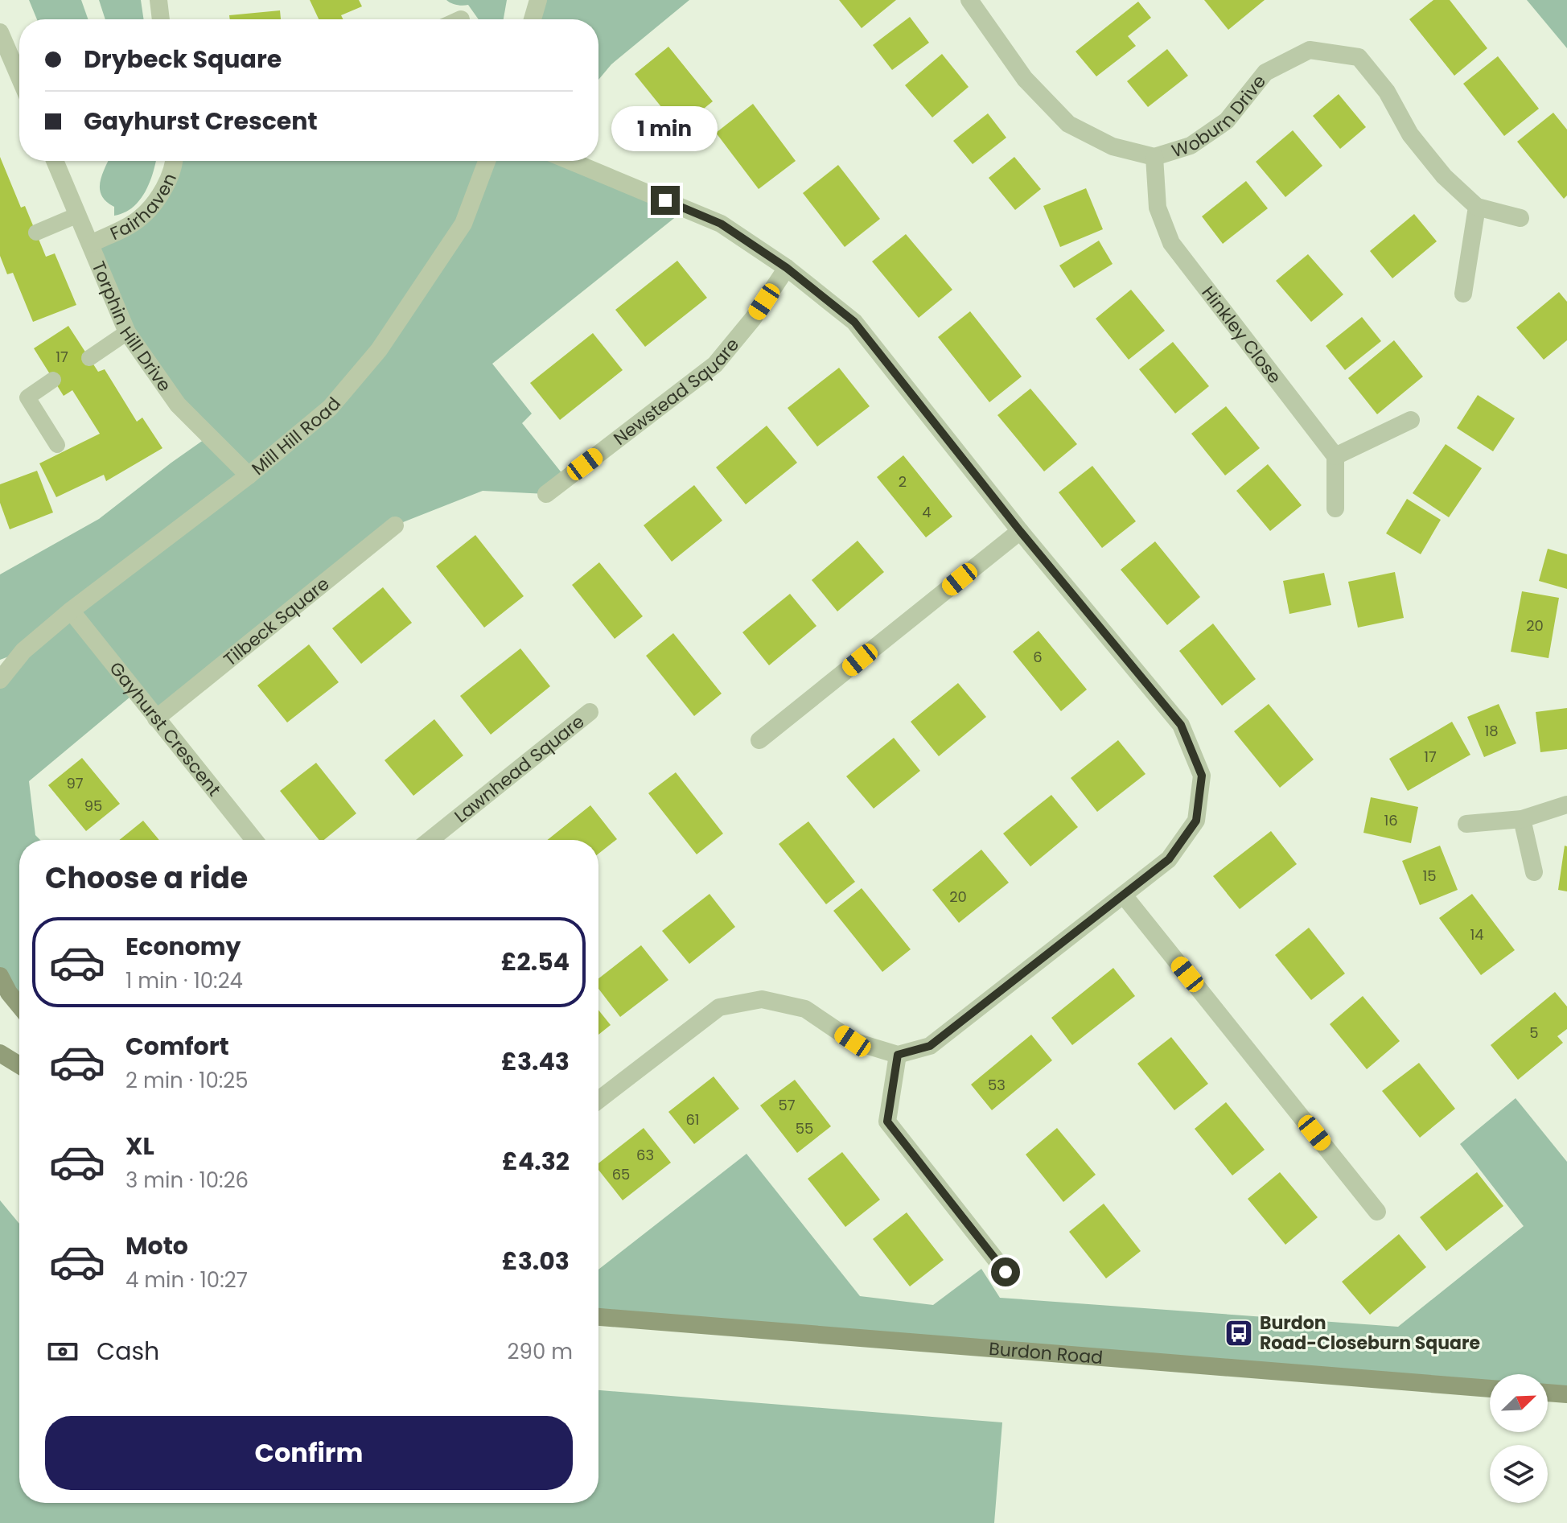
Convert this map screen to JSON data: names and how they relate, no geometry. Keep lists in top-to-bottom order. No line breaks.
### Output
{"streets":{"main road":["Burdon Road"],"street":["Woburn Drive","Fairhaven","Torphin Hill Drive","Hinkley Close","Newstead Square","Mill Hill Road","Tilbeck Square","Gayhurst Crescent","Lawnhead Square"]},"crossings":[["Woburn Drive","Hinkley Close"],["Fairhaven","Torphin Hill Drive"],["Torphin Hill Drive","Mill Hill Road"],["Mill Hill Road","Gayhurst Crescent"],["Tilbeck Square","Gayhurst Crescent"]],"places":{"bus stop":["Burdon Road-Closeburn Square"]},"house_numbers":["17","2","4","20","6","18","17","97","95","16","15","20","14","5","53","57","61","55","63","65"],"north":"top right","page":{"banner":["Drybeck Square","Gayhurst Crescent"],"bubble":"1 min","heading":"Choose a ride","list":[{"name":"Economy","note":"1 min · 10:24","value":"£2.54"},{"name":"Comfort","note":"2 min · 10:25","value":"£3.43"},{"name":"XL","note":"3 min · 10:26","value":"£4.32"},{"name":"Moto","note":"4 min · 10:27","value":"£3.03"}],"pay":["Cash","290 m"],"buttons":"Confirm"}}
